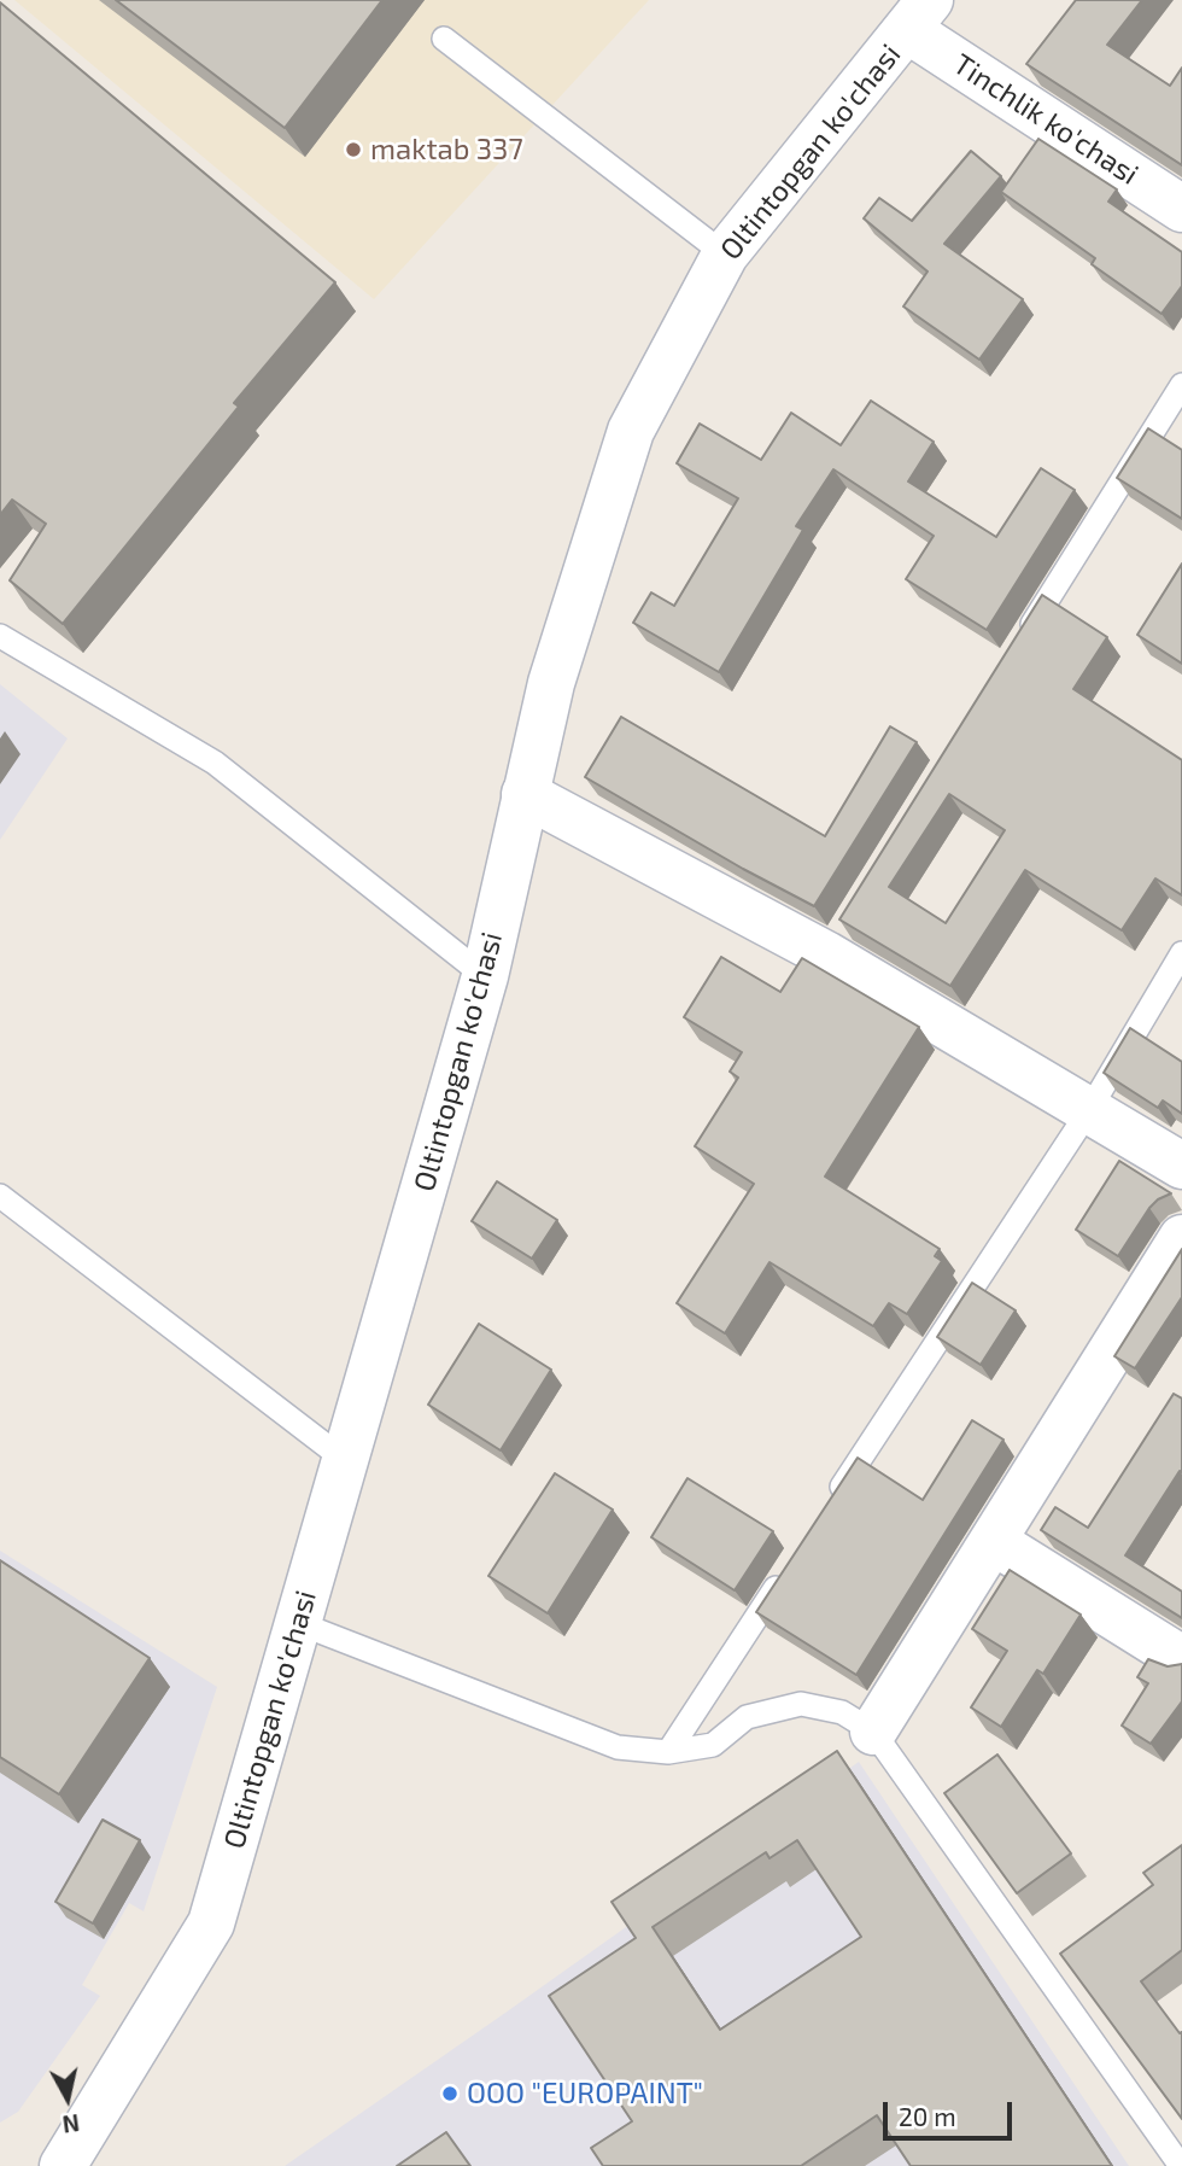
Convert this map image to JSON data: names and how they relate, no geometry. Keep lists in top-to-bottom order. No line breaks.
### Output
{"streets":{"street":["Tinchlik ko'chasi","Oltintopgan ko'chasi"]},"crossings":[["Tinchlik ko'chasi","Oltintopgan ko'chasi"]],"places":["maktab 337","OOO \"EUROPAINT\""],"scale_bar":"20 m","north":"bottom"}
